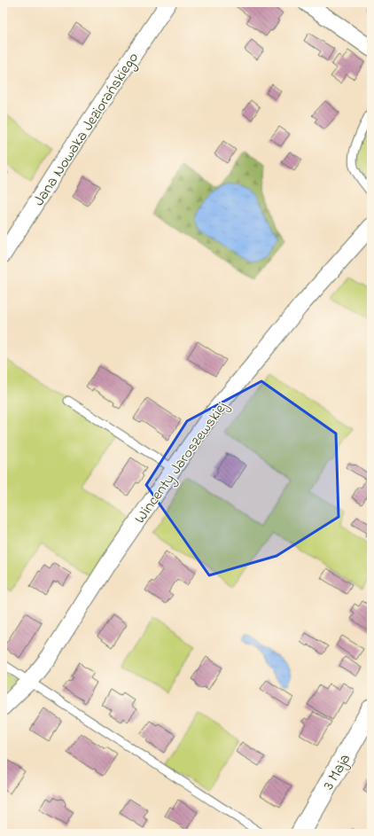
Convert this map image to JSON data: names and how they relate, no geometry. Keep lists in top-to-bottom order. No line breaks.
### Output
{"streets":{"street":["Jana Nowaka Jeziorańskiego","Wincenty Jaroszewskiej","3 Maja"]}}
